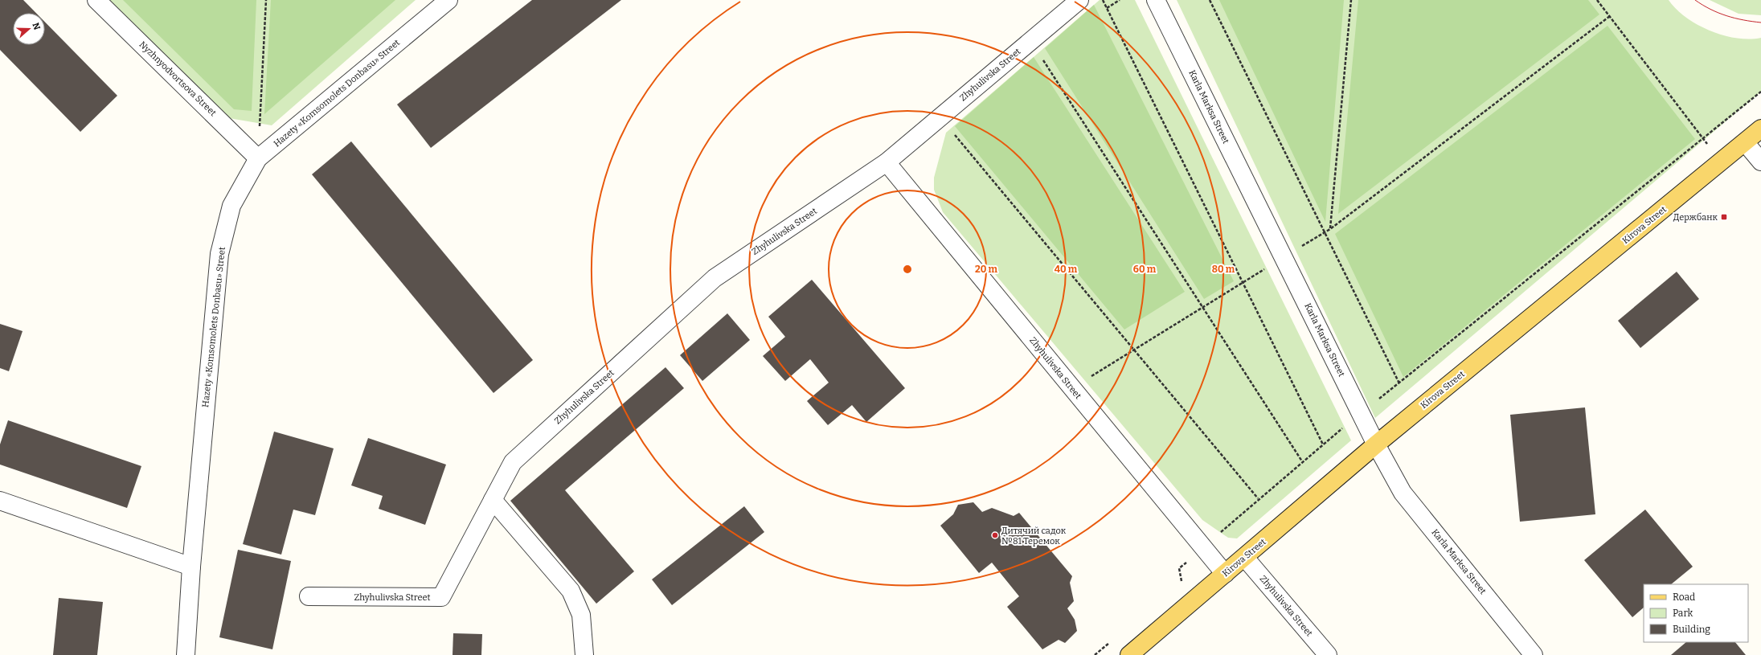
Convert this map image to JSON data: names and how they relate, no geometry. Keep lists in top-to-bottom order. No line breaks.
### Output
{"streets":{"main road":["Kirova Street"],"street":["Zhyhulivska Street","Nyzhnyodvortsova Street","Hazety «Komsomolets Donbasu» Street","Karla Marksa Street"]},"crossings":[["Zhyhulivska Street","Kirova Street"],["Nyzhnyodvortsova Street","Hazety «Komsomolets Donbasu» Street"],["Karla Marksa Street","Kirova Street"]],"places":{"transit":["Держбанк"],"other":["Дитячий садок №81 Теремок"]},"legend":["Road","Park","Building"],"north":"right","rings":["20 m","40 m","60 m","80 m"]}
